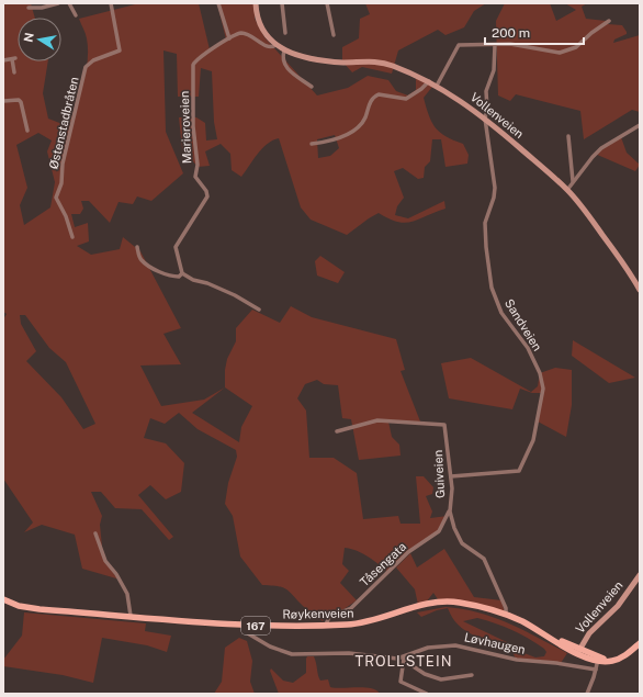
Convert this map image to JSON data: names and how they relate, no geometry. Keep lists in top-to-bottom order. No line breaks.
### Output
{"streets":{"main road":["Vollenveien","Røykenveien","167"],"street":["Østenstadbråten","Marieroveien","Sandveien","Guiveien","Tåsengata","Løvhaugen"]},"crossings":[["Vollenveien","Marieroveien"],["Vollenveien","Sandveien"],["Vollenveien","Røykenveien"],["Sandveien","Guiveien"],["Guiveien","Tåsengata"],["Guiveien","Røykenveien"],["Tåsengata","Røykenveien"],["Røykenveien","Løvhaugen"]],"districts":["TROLLSTEIN"],"scale_bar":"200 m","north":"left"}
